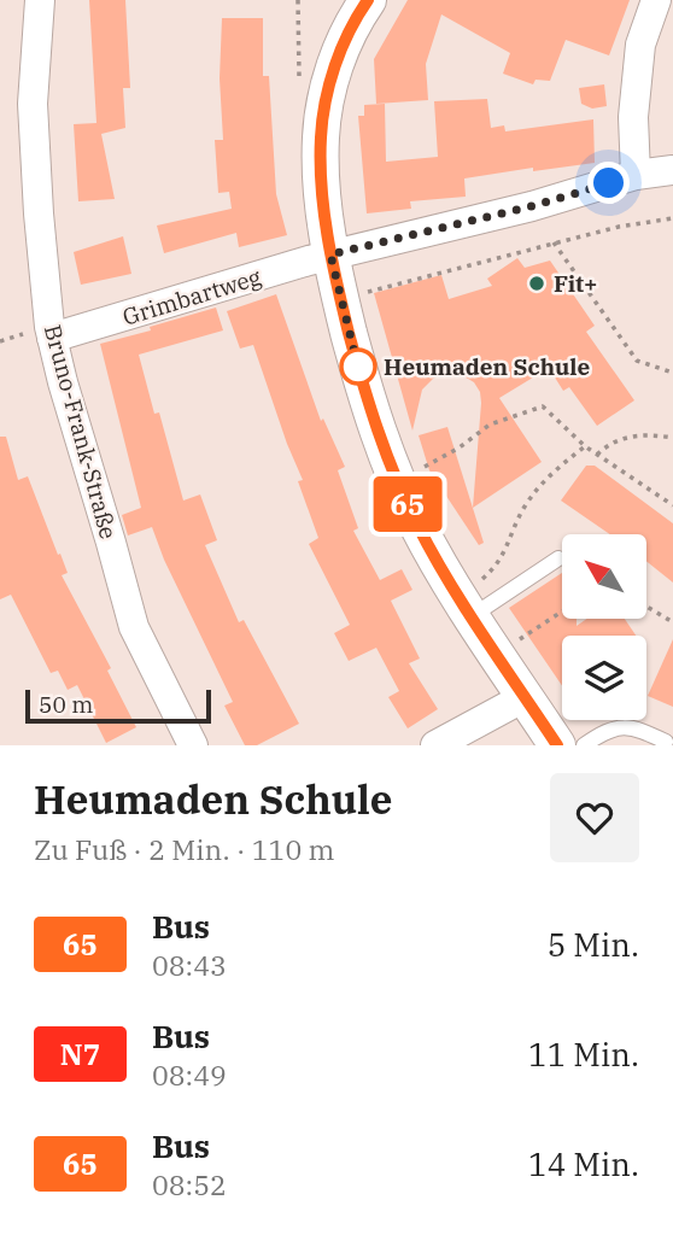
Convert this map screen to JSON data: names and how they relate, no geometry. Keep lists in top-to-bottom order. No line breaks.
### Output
{"streets":{"street":["Grimbartweg","Bruno-Frank-Straße"]},"crossings":[["Grimbartweg","Bruno-Frank-Straße"]],"places":["Fit+","Heumaden Schule"],"lines":["bus line 65"],"scale_bar":"50 m","north":"top left","page":{"on_map":"65","scale":"50 m","heading":["Heumaden Schule","Zu Fuß · 2 Min. · 110 m"],"list":[{"mark":"65","name":"Bus","note":"08:43","value":"5 Min."},{"mark":"N7","name":"Bus","note":"08:49","value":"11 Min."},{"mark":"65","name":"Bus","note":"08:52","value":"14 Min."}]}}
